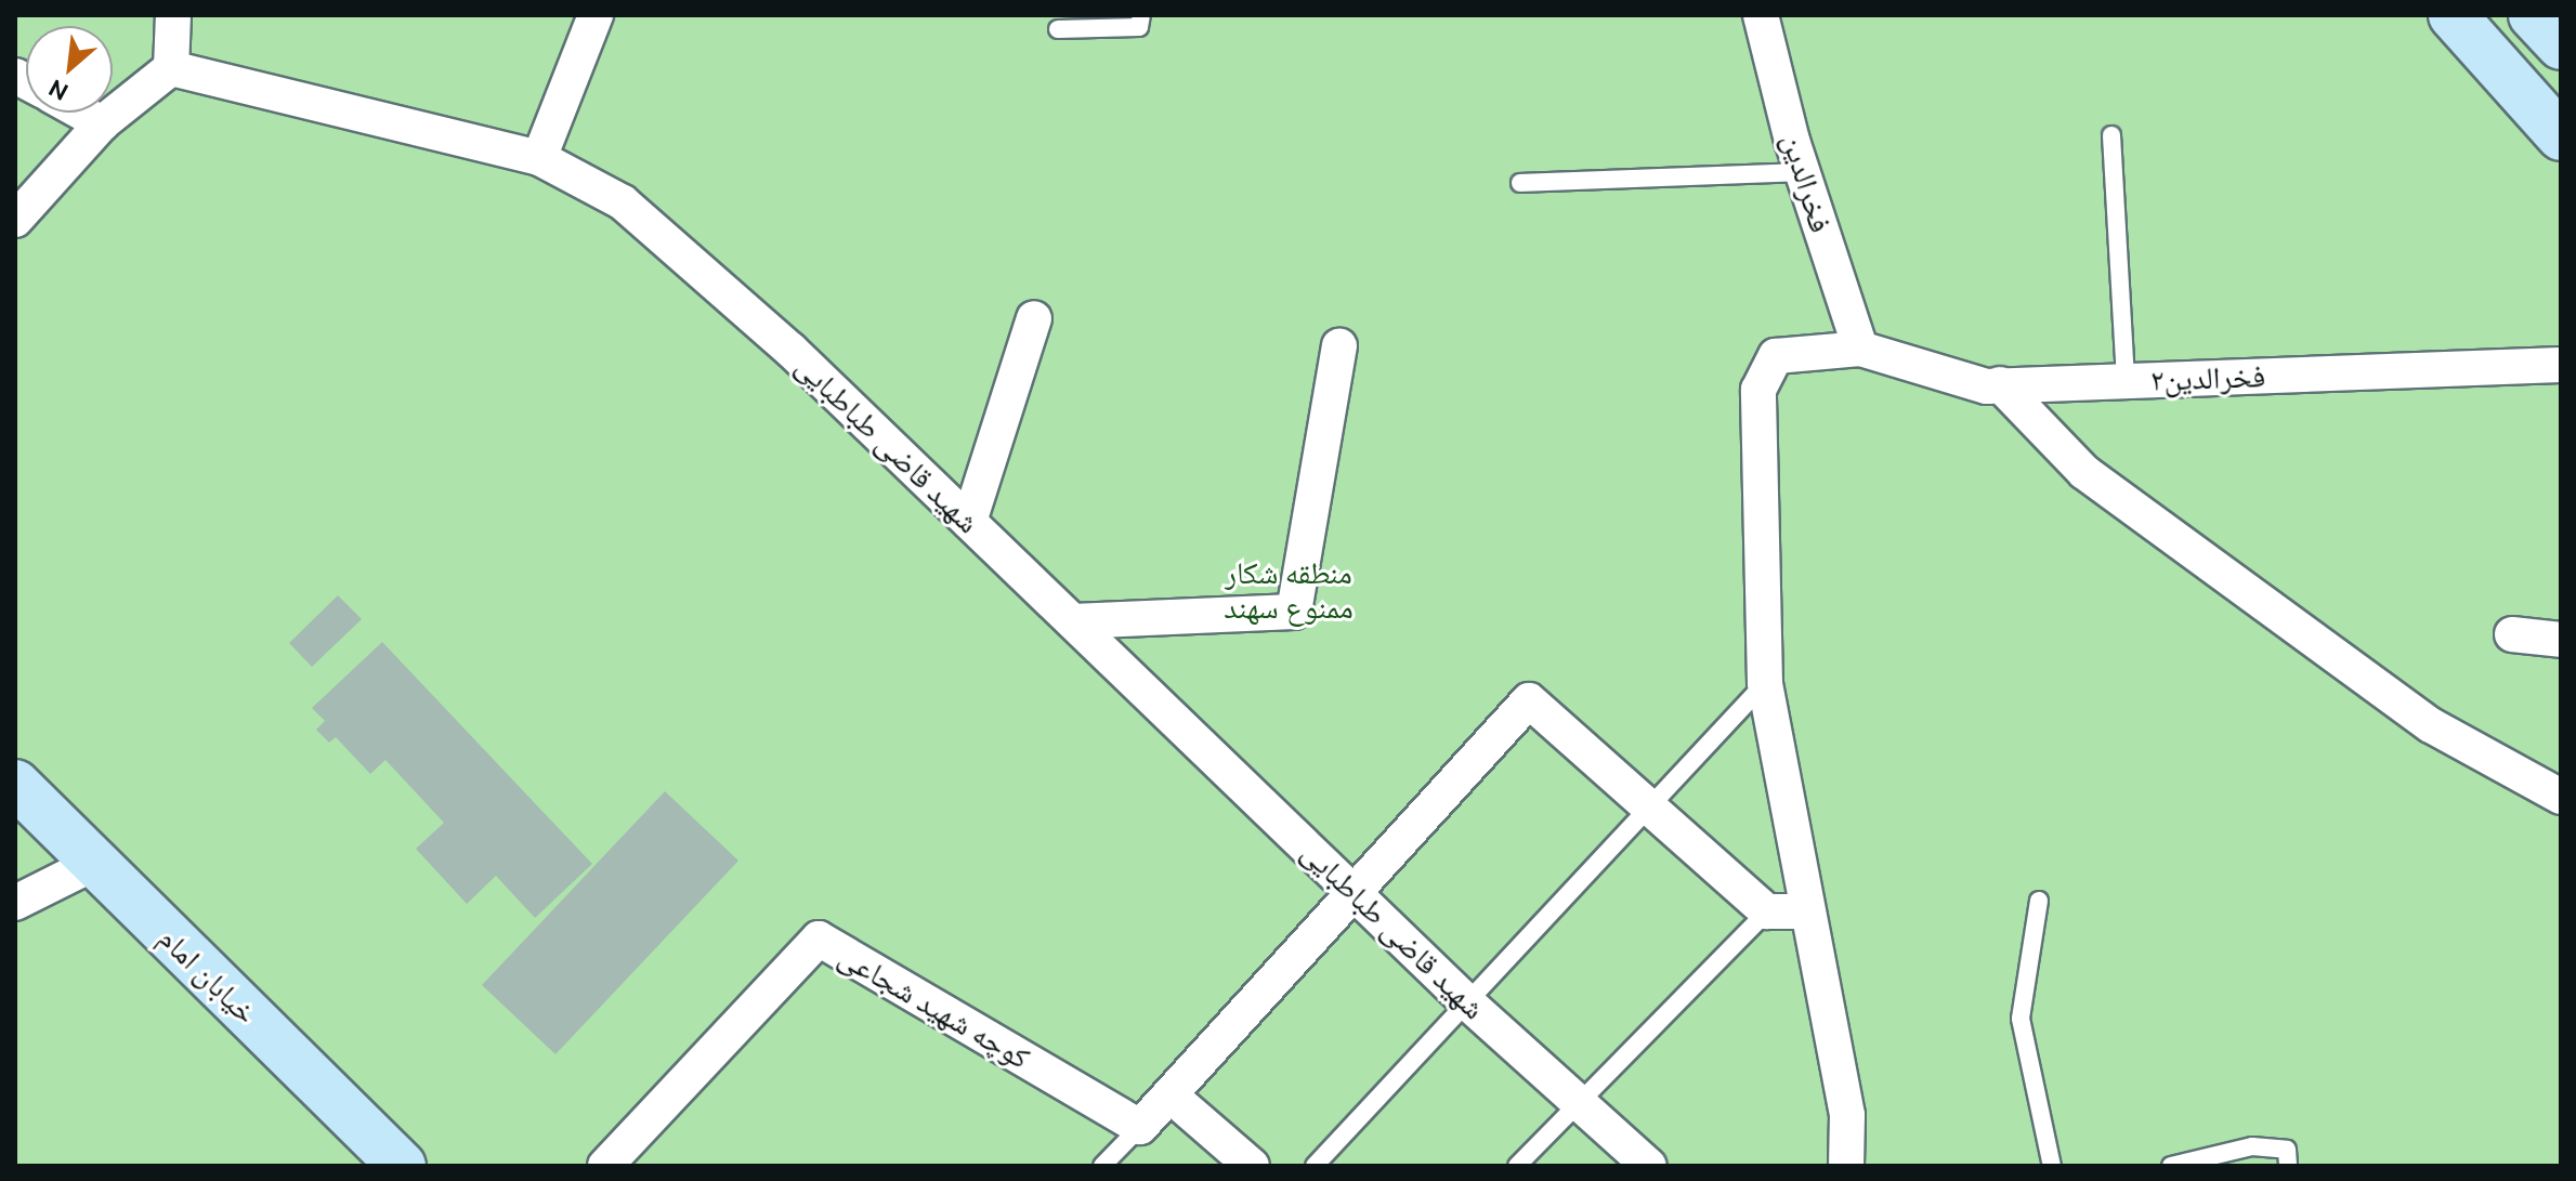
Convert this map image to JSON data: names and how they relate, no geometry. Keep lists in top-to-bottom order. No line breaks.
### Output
{"streets":{"main road":["خیابان امام"],"street":["فخرالدین","فخرالدین۲","شهید قاضی طباطبایی","کوچه شهید شجاعی"]},"crossings":[["فخرالدین","فخرالدین۲"]],"parks":["منطقه شکار ممنوع سهند"],"north":"bottom left"}
